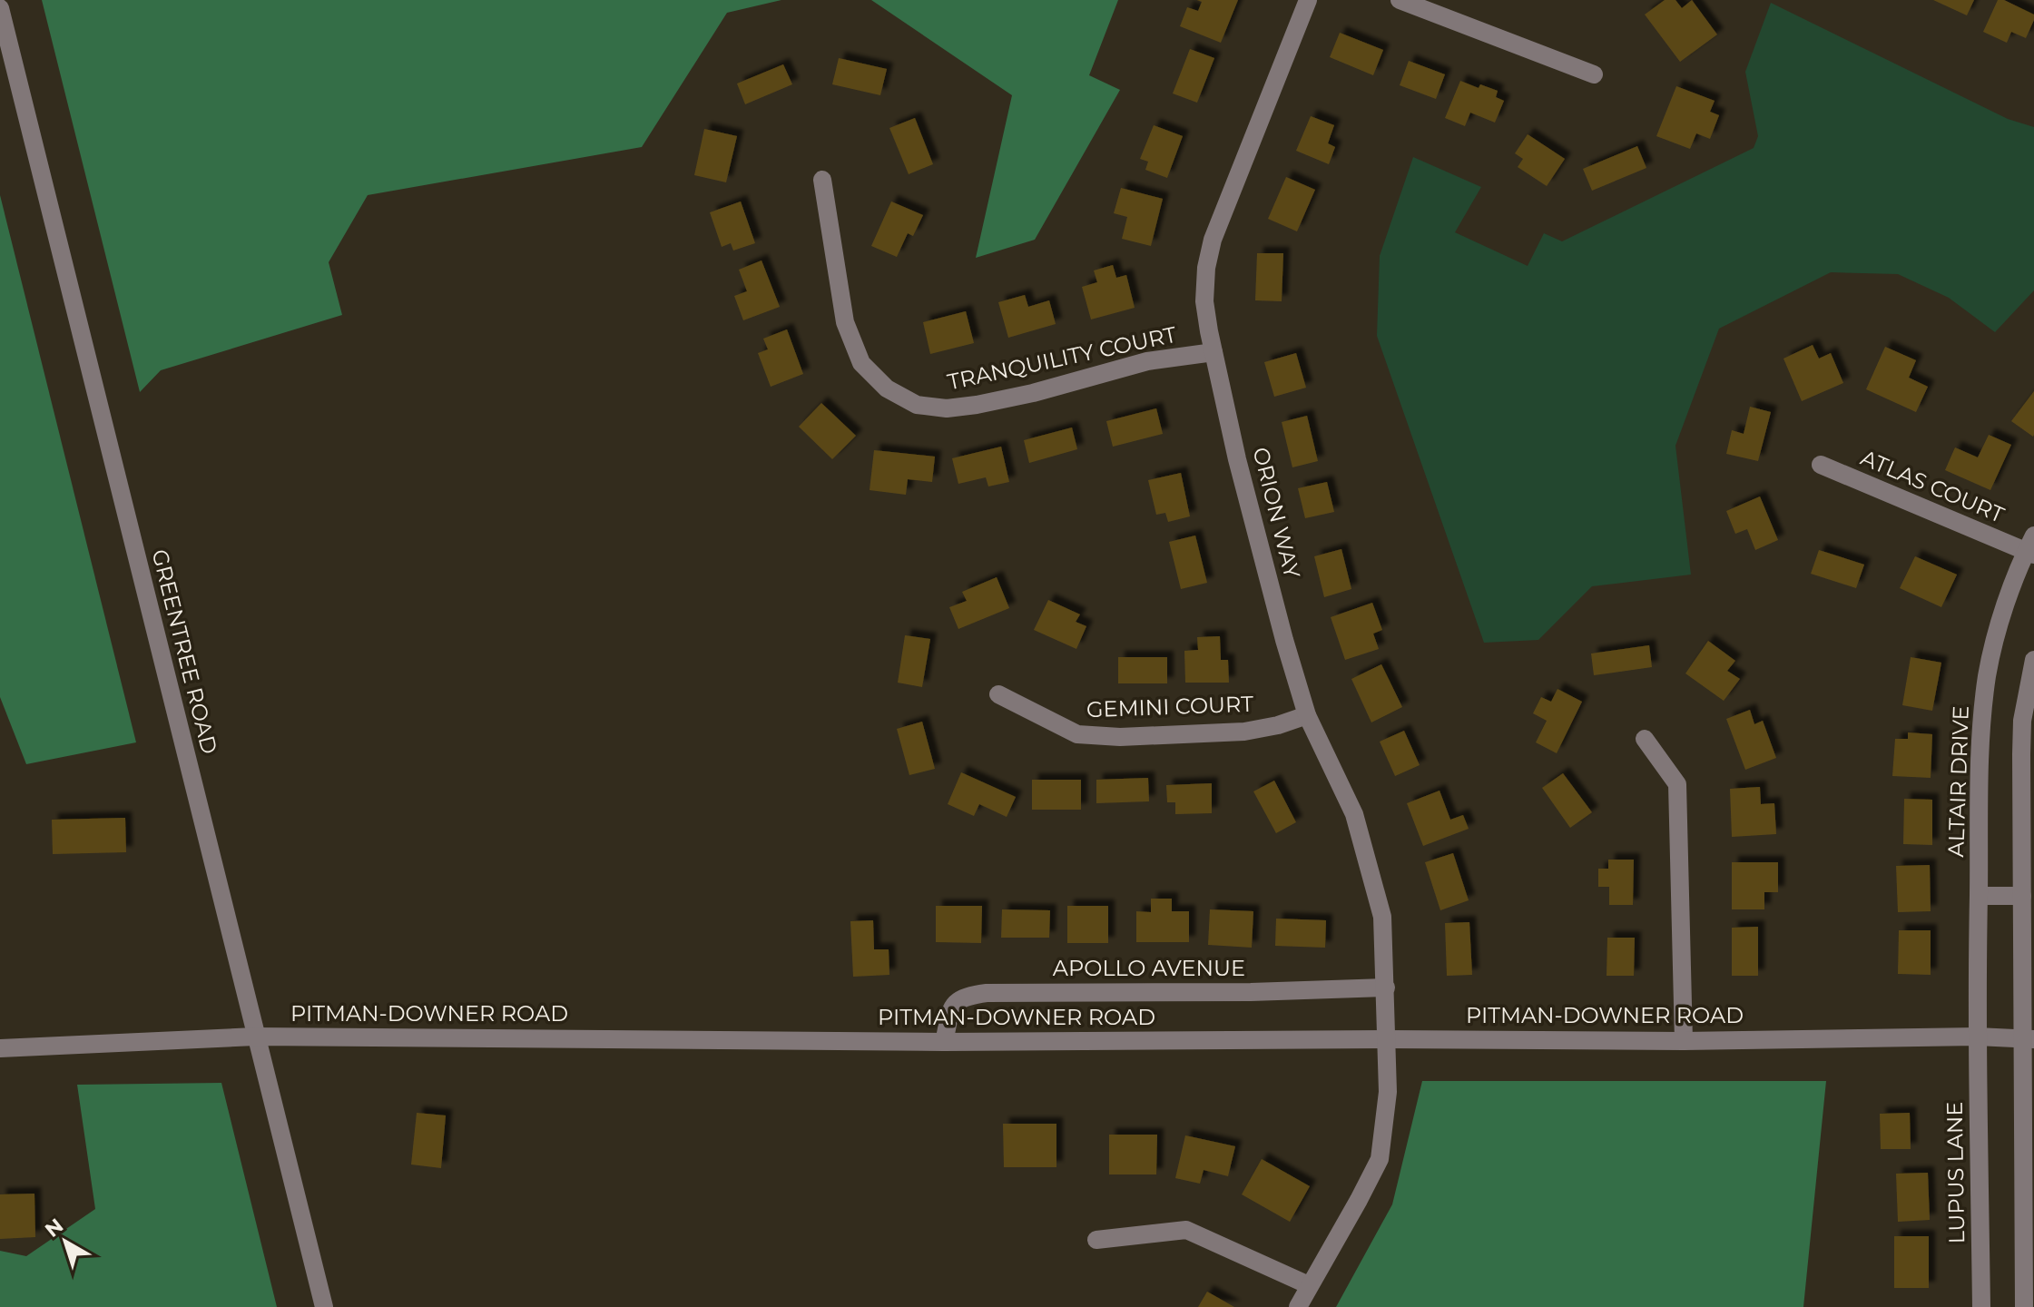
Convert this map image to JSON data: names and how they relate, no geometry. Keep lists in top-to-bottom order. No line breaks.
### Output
{"streets":{"street":["TRANQUILITY COURT","ATLAS COURT","ORION WAY","GREENTREE ROAD","GEMINI COURT","ALTAIR DRIVE","APOLLO AVENUE","PITMAN-DOWNER ROAD","LUPUS LANE"]},"crossings":[["TRANQUILITY COURT","ORION WAY"],["ATLAS COURT","ALTAIR DRIVE"],["ORION WAY","GEMINI COURT"],["ORION WAY","APOLLO AVENUE"],["ORION WAY","PITMAN-DOWNER ROAD"],["GREENTREE ROAD","PITMAN-DOWNER ROAD"],["ALTAIR DRIVE","PITMAN-DOWNER ROAD"],["ALTAIR DRIVE","LUPUS LANE"],["APOLLO AVENUE","PITMAN-DOWNER ROAD"],["PITMAN-DOWNER ROAD","LUPUS LANE"]],"north":"top left"}
